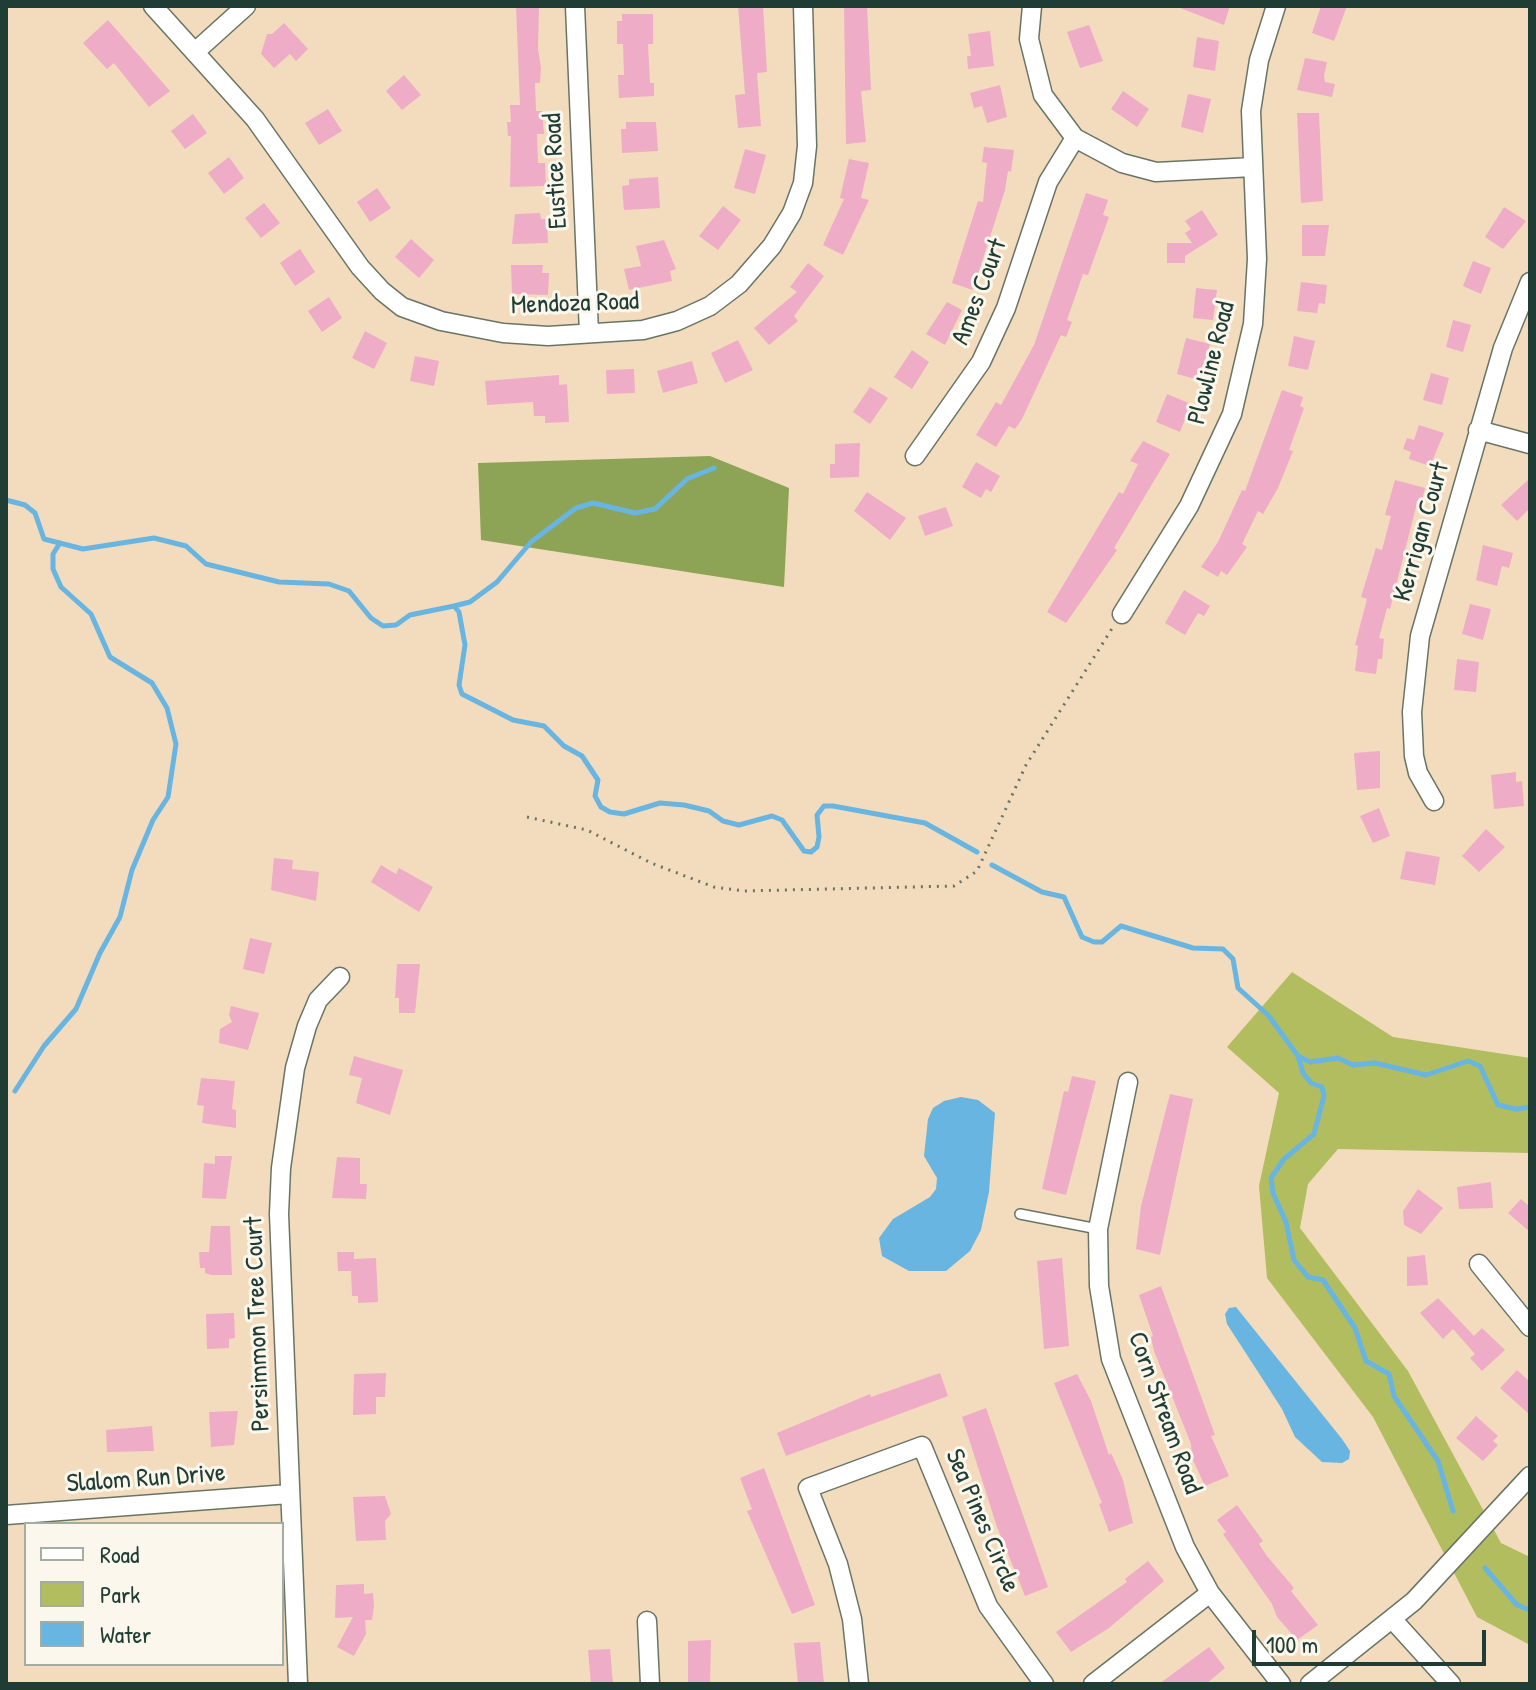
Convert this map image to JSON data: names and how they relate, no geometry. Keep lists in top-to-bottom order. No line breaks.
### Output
{"streets":{"street":["Eustice Road","Ames Court","Mendoza Road","Plowline Road","Kerrigan Court","Persimmon Tree Court","Corn Stream Road","Slalom Run Drive","Sea Pines Circle"]},"crossings":[["Eustice Road","Mendoza Road"],["Persimmon Tree Court","Slalom Run Drive"]],"legend":["Road","Park","Water"],"scale_bar":"100 m"}
